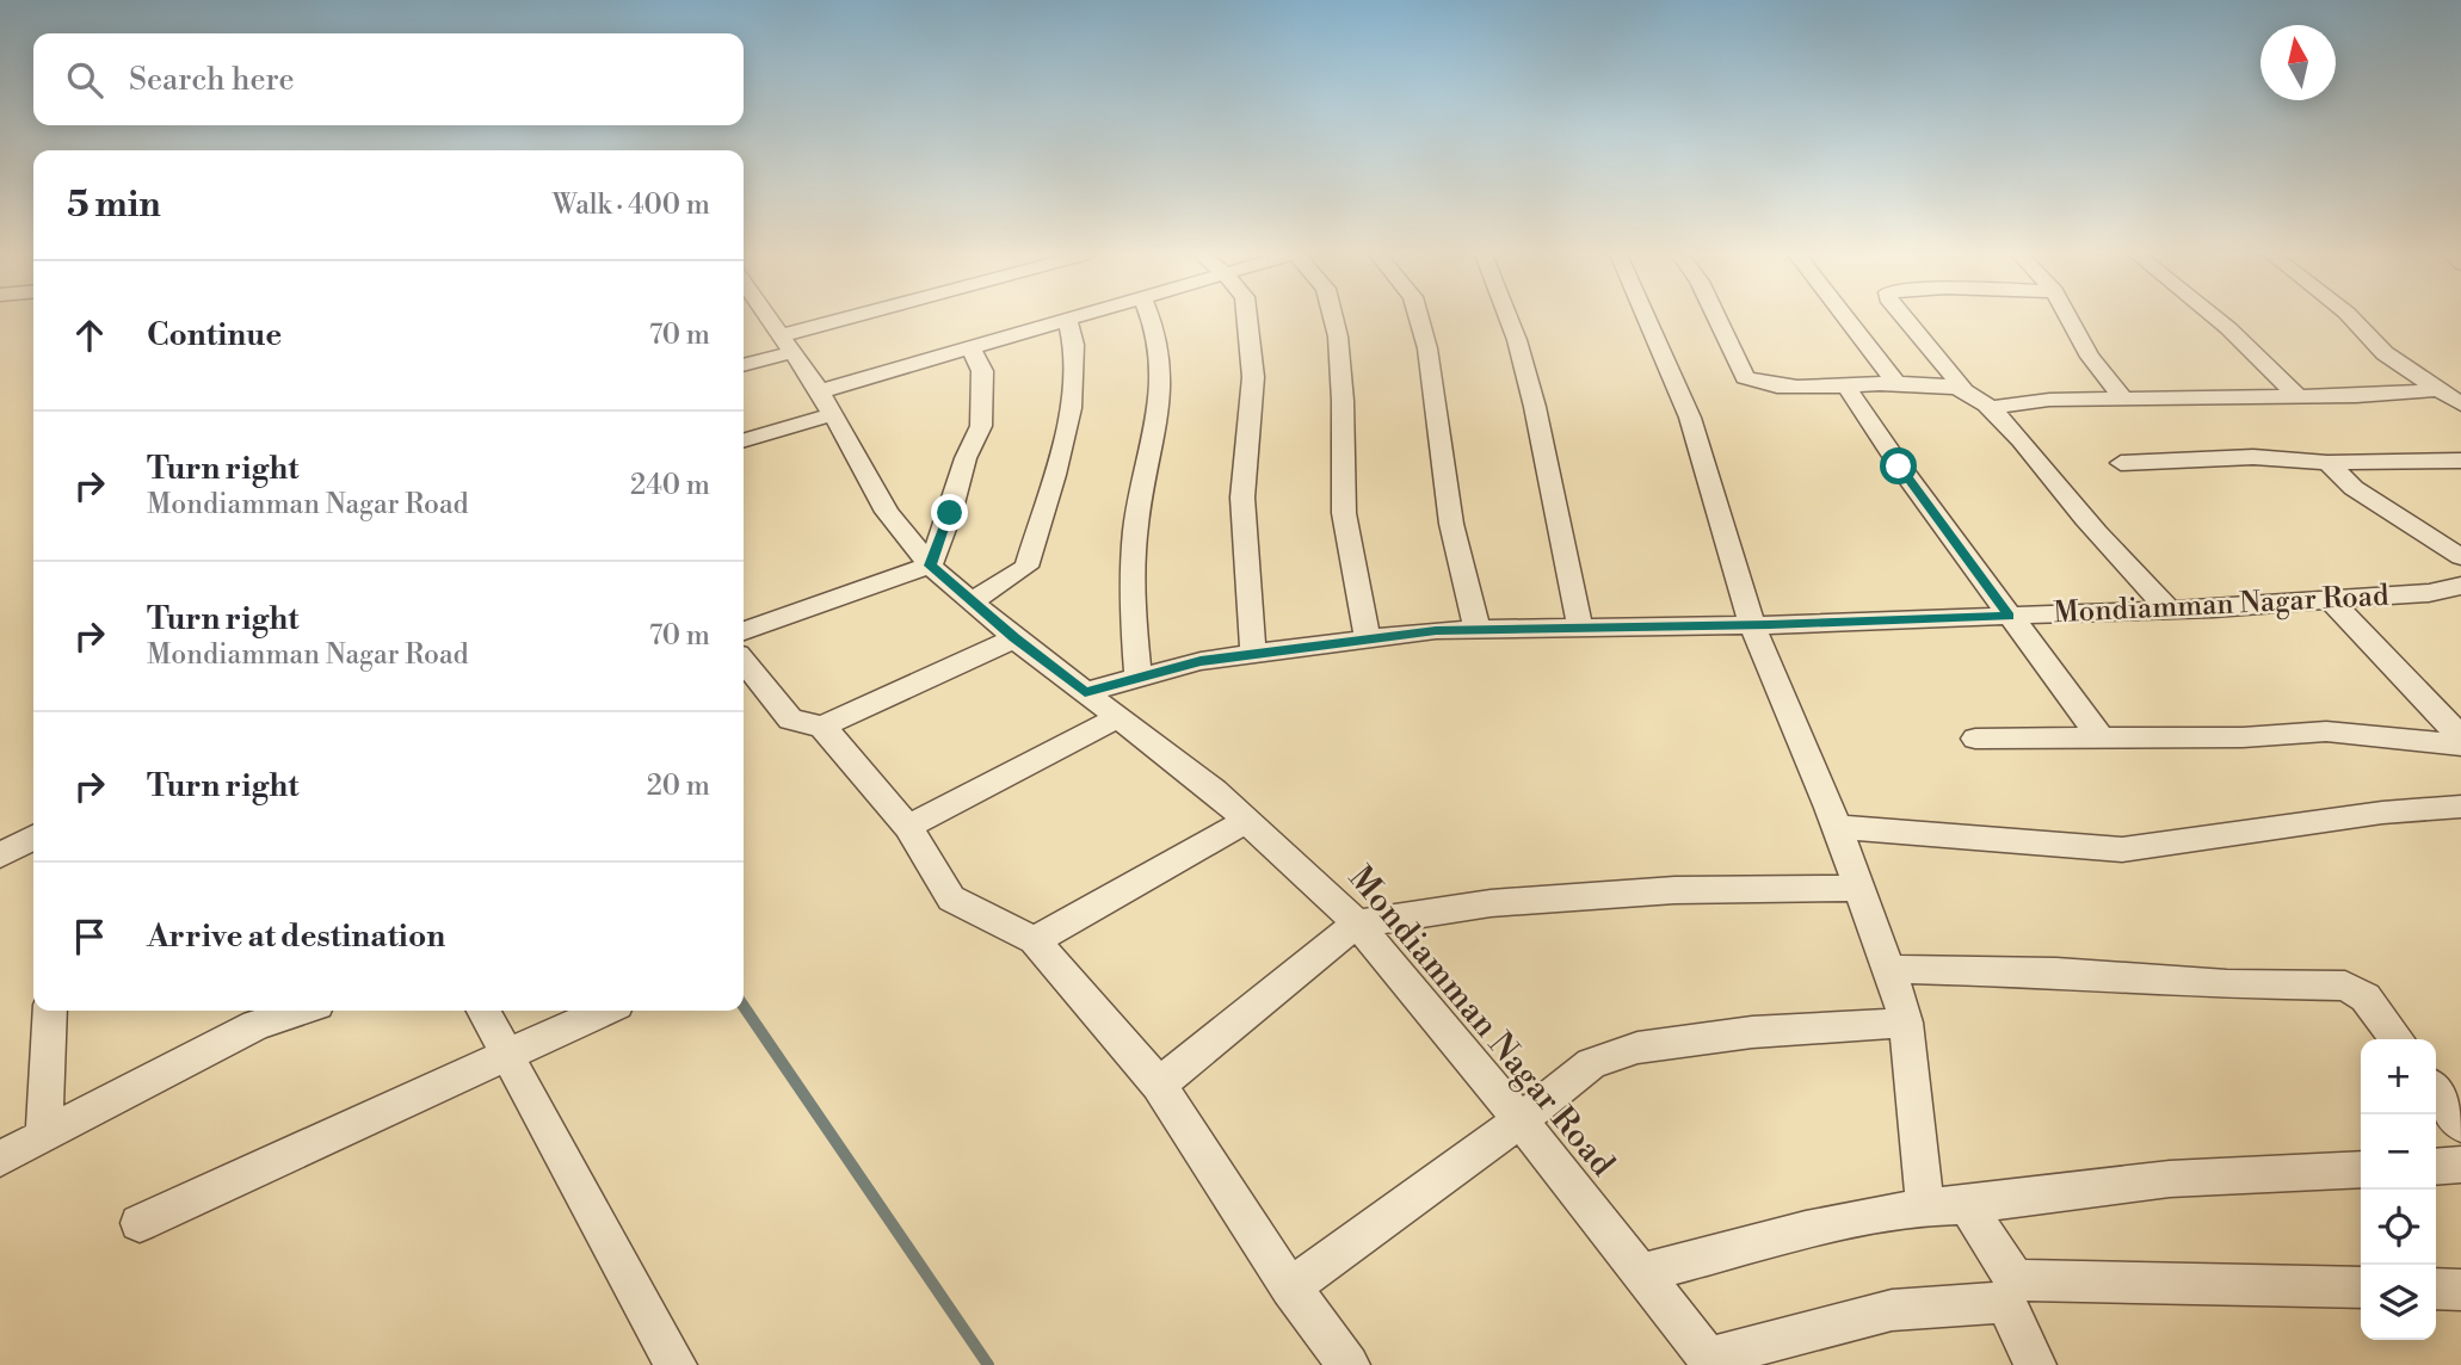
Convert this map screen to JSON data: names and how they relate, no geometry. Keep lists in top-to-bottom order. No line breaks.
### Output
{"streets":{"street":["Mondiamman Nagar Road"]},"north":"top","page":{"search":"Search here","heading":["5 min","Walk · 400 m"],"list":[["Continue","70 m"],["Turn right","Mondiamman Nagar Road","240 m"],["Turn right","Mondiamman Nagar Road","70 m"],["Turn right","20 m"],"Arrive at destination"],"map_buttons":["+","−"]}}
